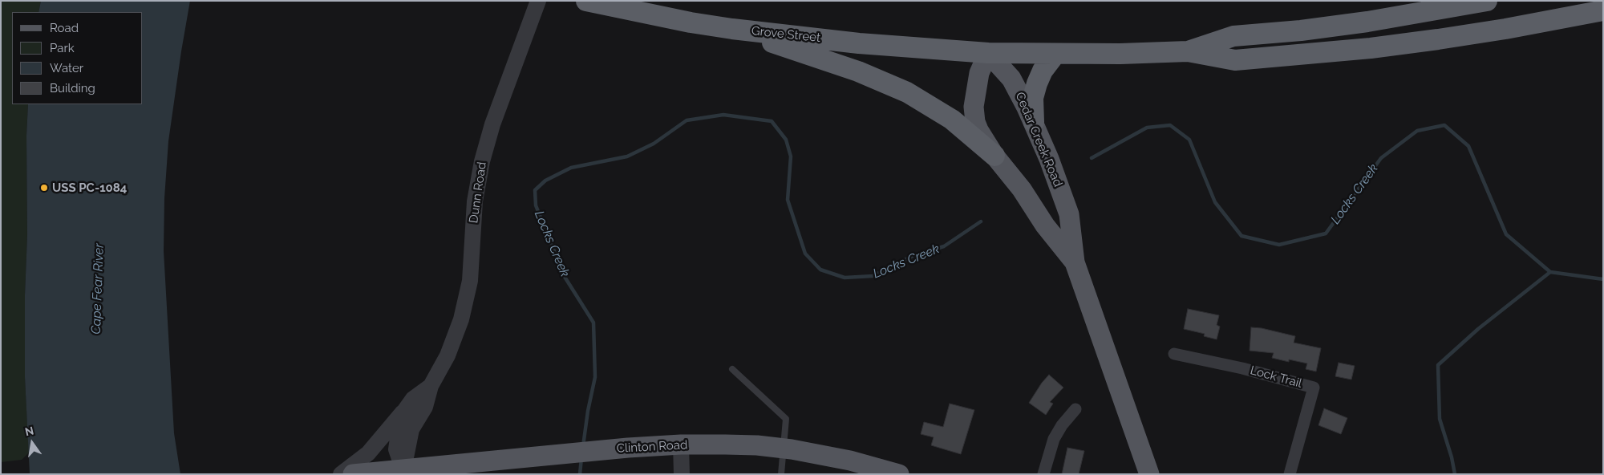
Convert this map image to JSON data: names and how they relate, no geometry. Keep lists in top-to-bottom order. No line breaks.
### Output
{"streets":{"highway":["Grove Street"],"main road":["Cedar Creek Road","Clinton Road"],"street":["Dunn Road","Lock Trail"]},"crossings":[["Grove Street","Cedar Creek Road"],["Dunn Road","Clinton Road"]],"water":["Locks Creek","Cape Fear River"],"places":["USS PC-1084"],"legend":["Road","Park","Water","Building"],"north":"top"}
